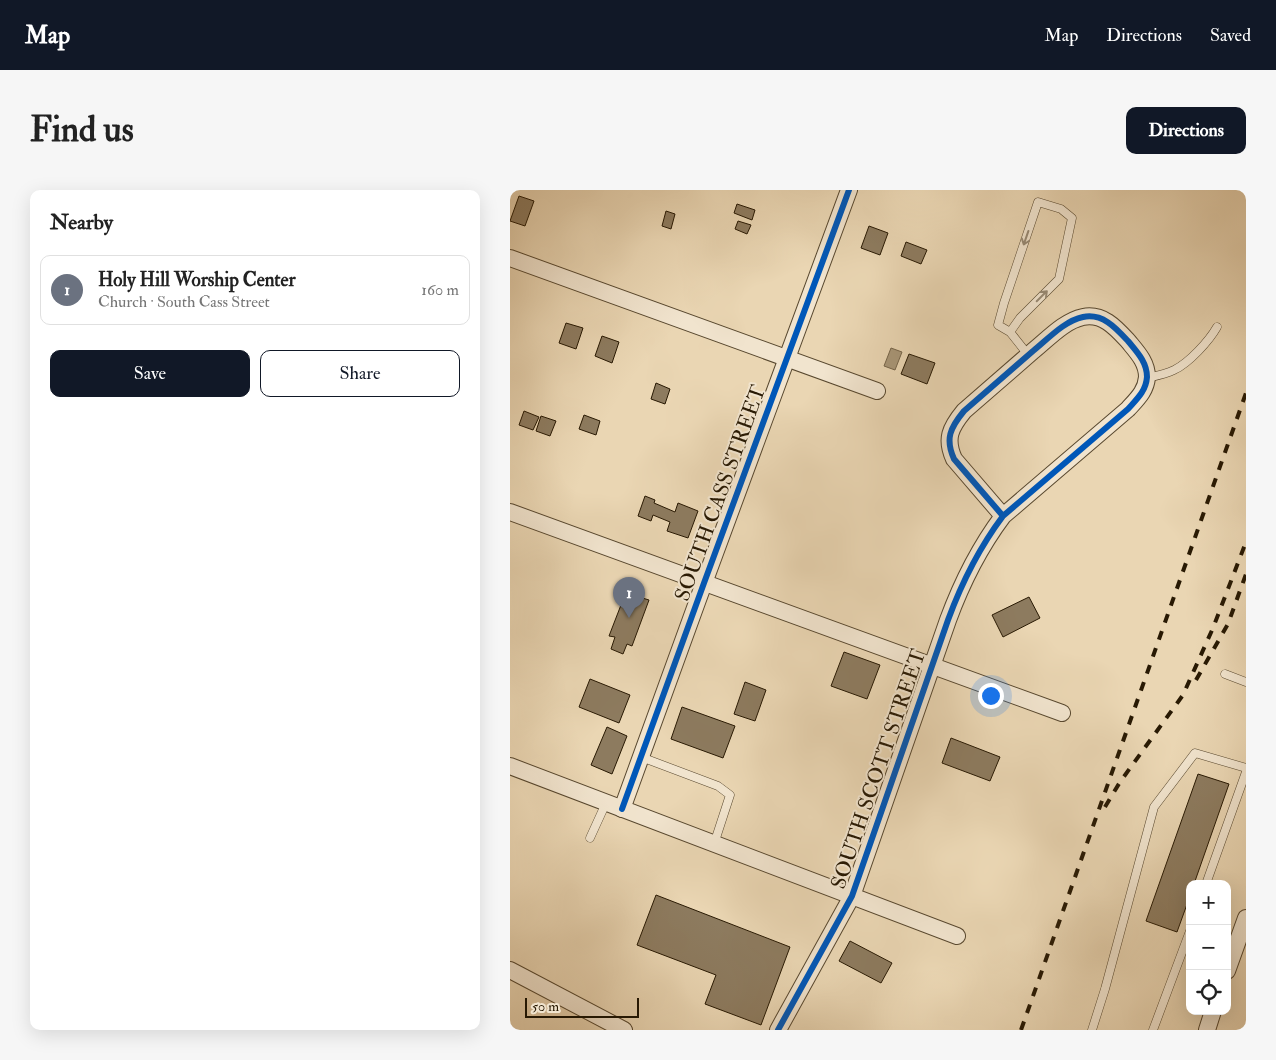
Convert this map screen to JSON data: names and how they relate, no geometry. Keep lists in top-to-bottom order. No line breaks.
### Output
{"streets":{"street":["SOUTH CASS STREET","SOUTH SCOTT STREET"]},"scale_bar":"50 m","page":{"header":"Map","nav":["Map","Directions","Saved"],"buttons":["Directions",["Save","Share"]],"title":"Find us","heading":"Nearby","list":[{"mark":"1","name":"Holy Hill Worship Center","note":"Church · South Cass Street","value":"160 m"}],"pins":"1","map_buttons":["+","−"],"scale":"50 m"}}
